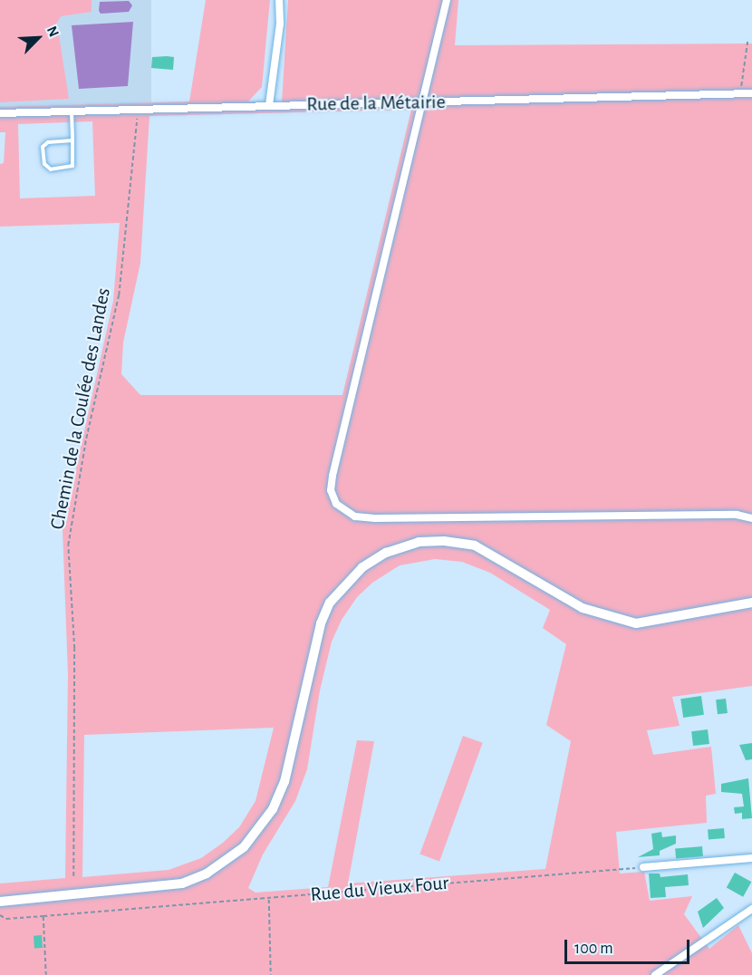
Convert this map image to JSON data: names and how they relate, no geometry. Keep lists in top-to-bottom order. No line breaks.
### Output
{"streets":{"street":["Rue de la Métairie"],"path":["Chemin de la Coulée des Landes","Rue du Vieux Four"]},"crossings":[["Rue de la Métairie","Chemin de la Coulée des Landes"]],"scale_bar":"100 m","north":"top right"}
